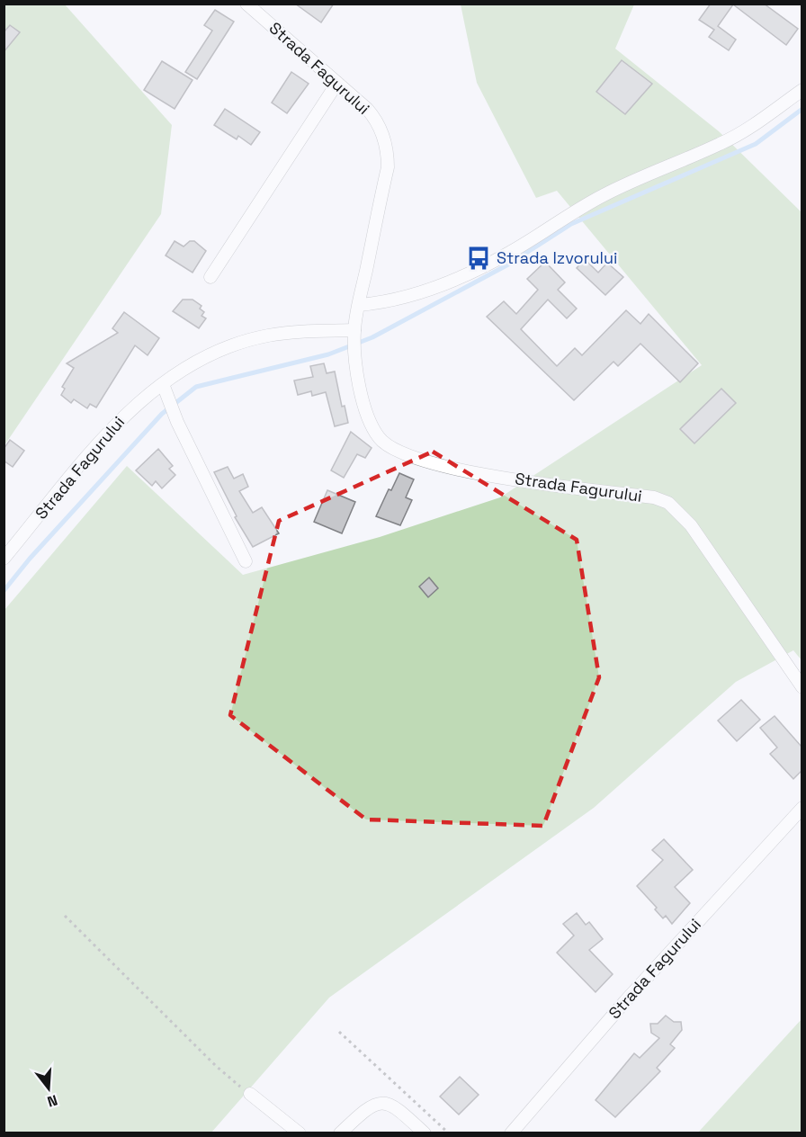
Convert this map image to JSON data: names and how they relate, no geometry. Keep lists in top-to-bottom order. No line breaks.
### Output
{"streets":{"street":["Strada Fagurului"]},"places":{"bus stop":["Strada Izvorului"]},"north":"bottom"}
